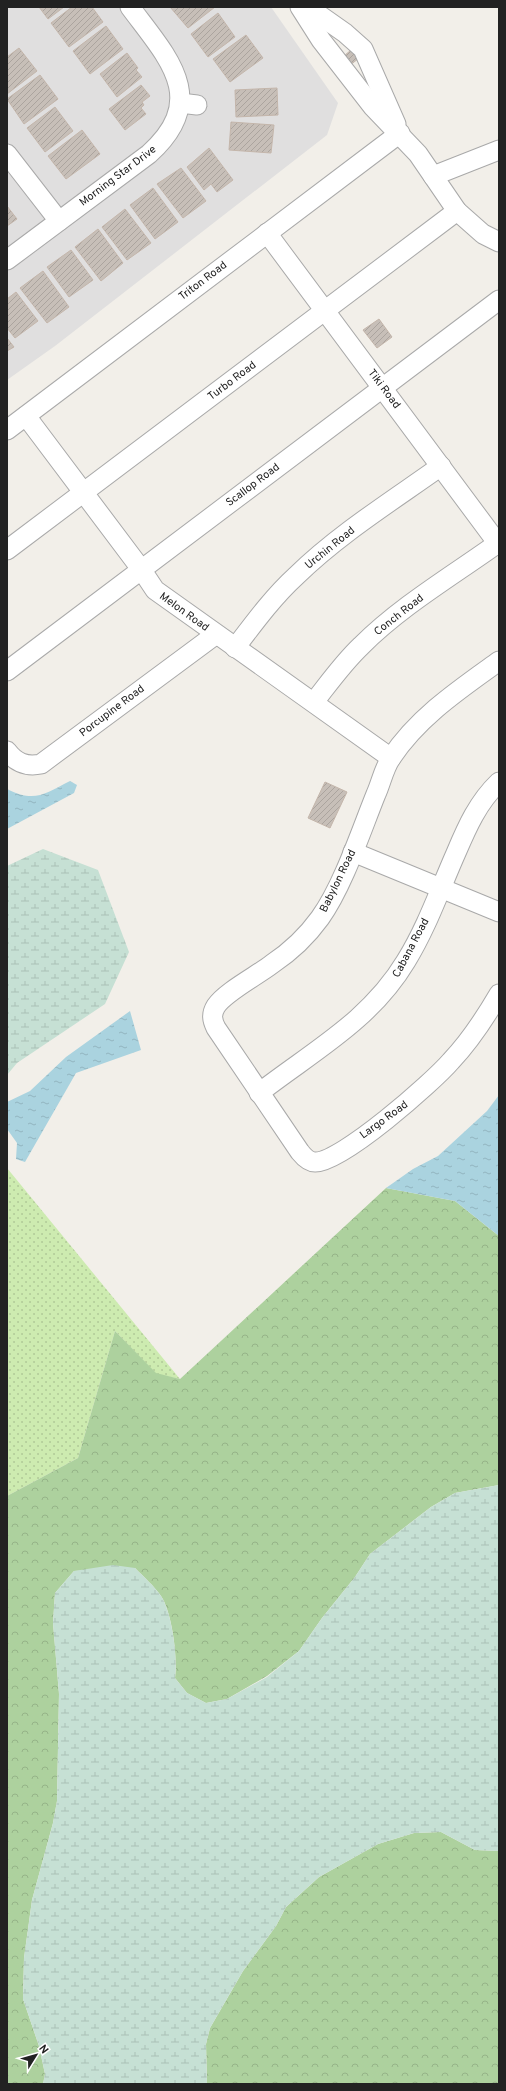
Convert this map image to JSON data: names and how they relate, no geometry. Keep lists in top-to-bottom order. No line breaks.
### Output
{"streets":{"street":["Morning Star Drive","Triton Road","Turbo Road","Tiki Road","Scallop Road","Urchin Road","Melon Road","Conch Road","Porcupine Road","Babylon Road","Cabana Road","Largo Road"]},"crossings":[["Triton Road","Tiki Road"],["Triton Road","Melon Road"],["Turbo Road","Tiki Road"],["Turbo Road","Melon Road"],["Tiki Road","Scallop Road"],["Tiki Road","Urchin Road"],["Tiki Road","Conch Road"],["Scallop Road","Melon Road"],["Urchin Road","Melon Road"],["Melon Road","Conch Road"],["Melon Road","Porcupine Road"],["Melon Road","Babylon Road"],["Babylon Road","Cabana Road"],["Babylon Road","Largo Road"],["Cabana Road","Largo Road"]],"north":"top right"}
